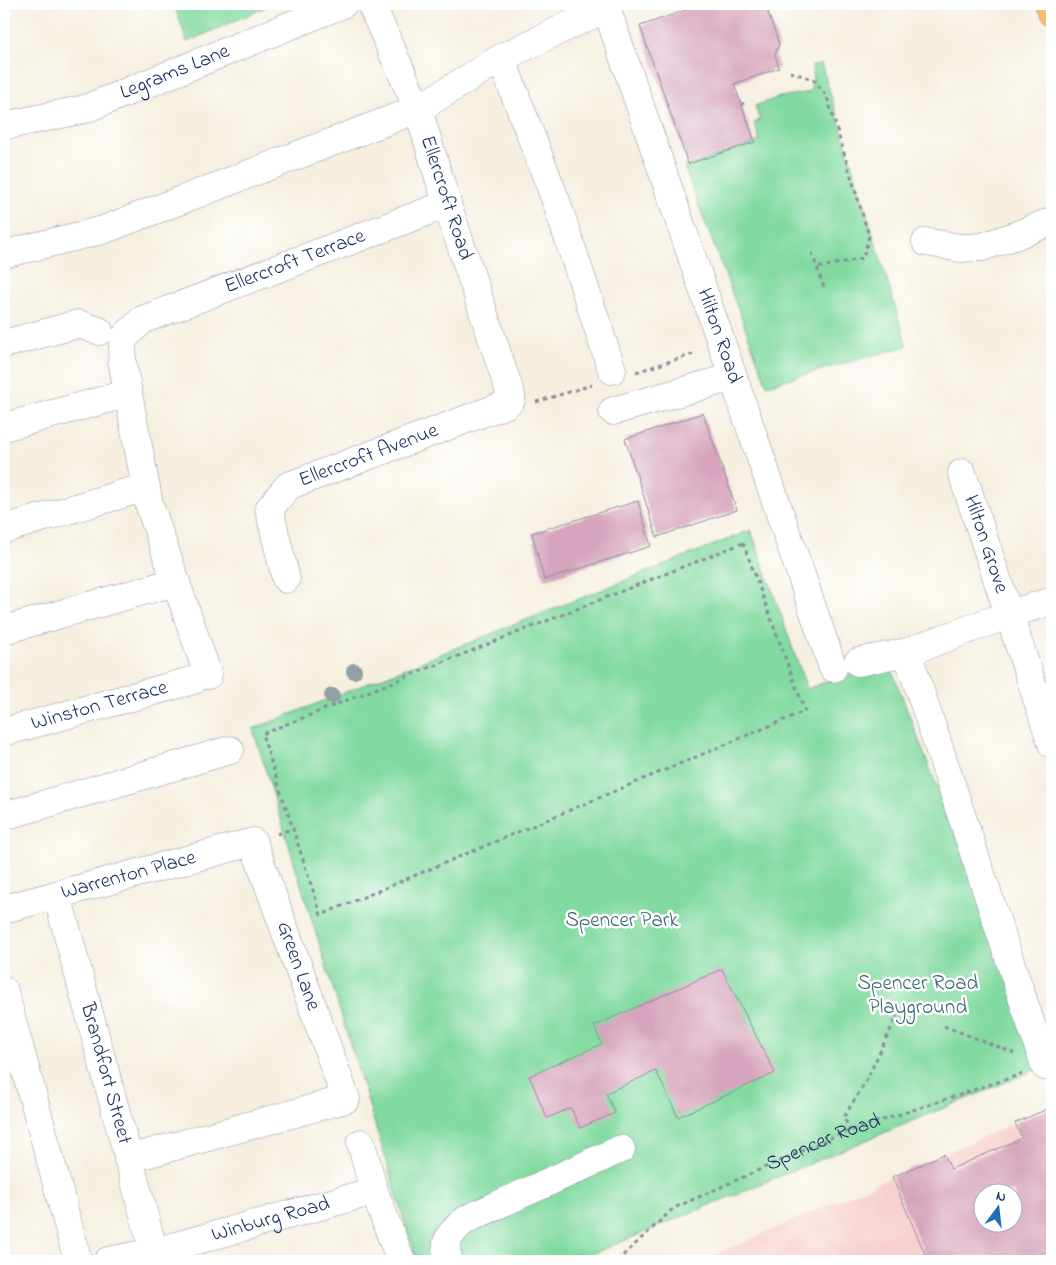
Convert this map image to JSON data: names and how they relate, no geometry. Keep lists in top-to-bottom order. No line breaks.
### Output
{"streets":{"street":["Legrams Lane","Ellercroft Road","Ellercroft Terrace","Hilton Road","Ellercroft Avenue","Hilton Grove","Winston Terrace","Warrenton Place","Green Lane","Brandfort Street","Winburg Road"],"path":["Spencer Road"]},"crossings":[["Ellercroft Road","Ellercroft Terrace"],["Ellercroft Road","Ellercroft Avenue"],["Warrenton Place","Green Lane"],["Warrenton Place","Brandfort Street"],["Green Lane","Brandfort Street"],["Brandfort Street","Winburg Road"]],"parks":["Spencer Park","Spencer Road Playground"],"north":"top"}
